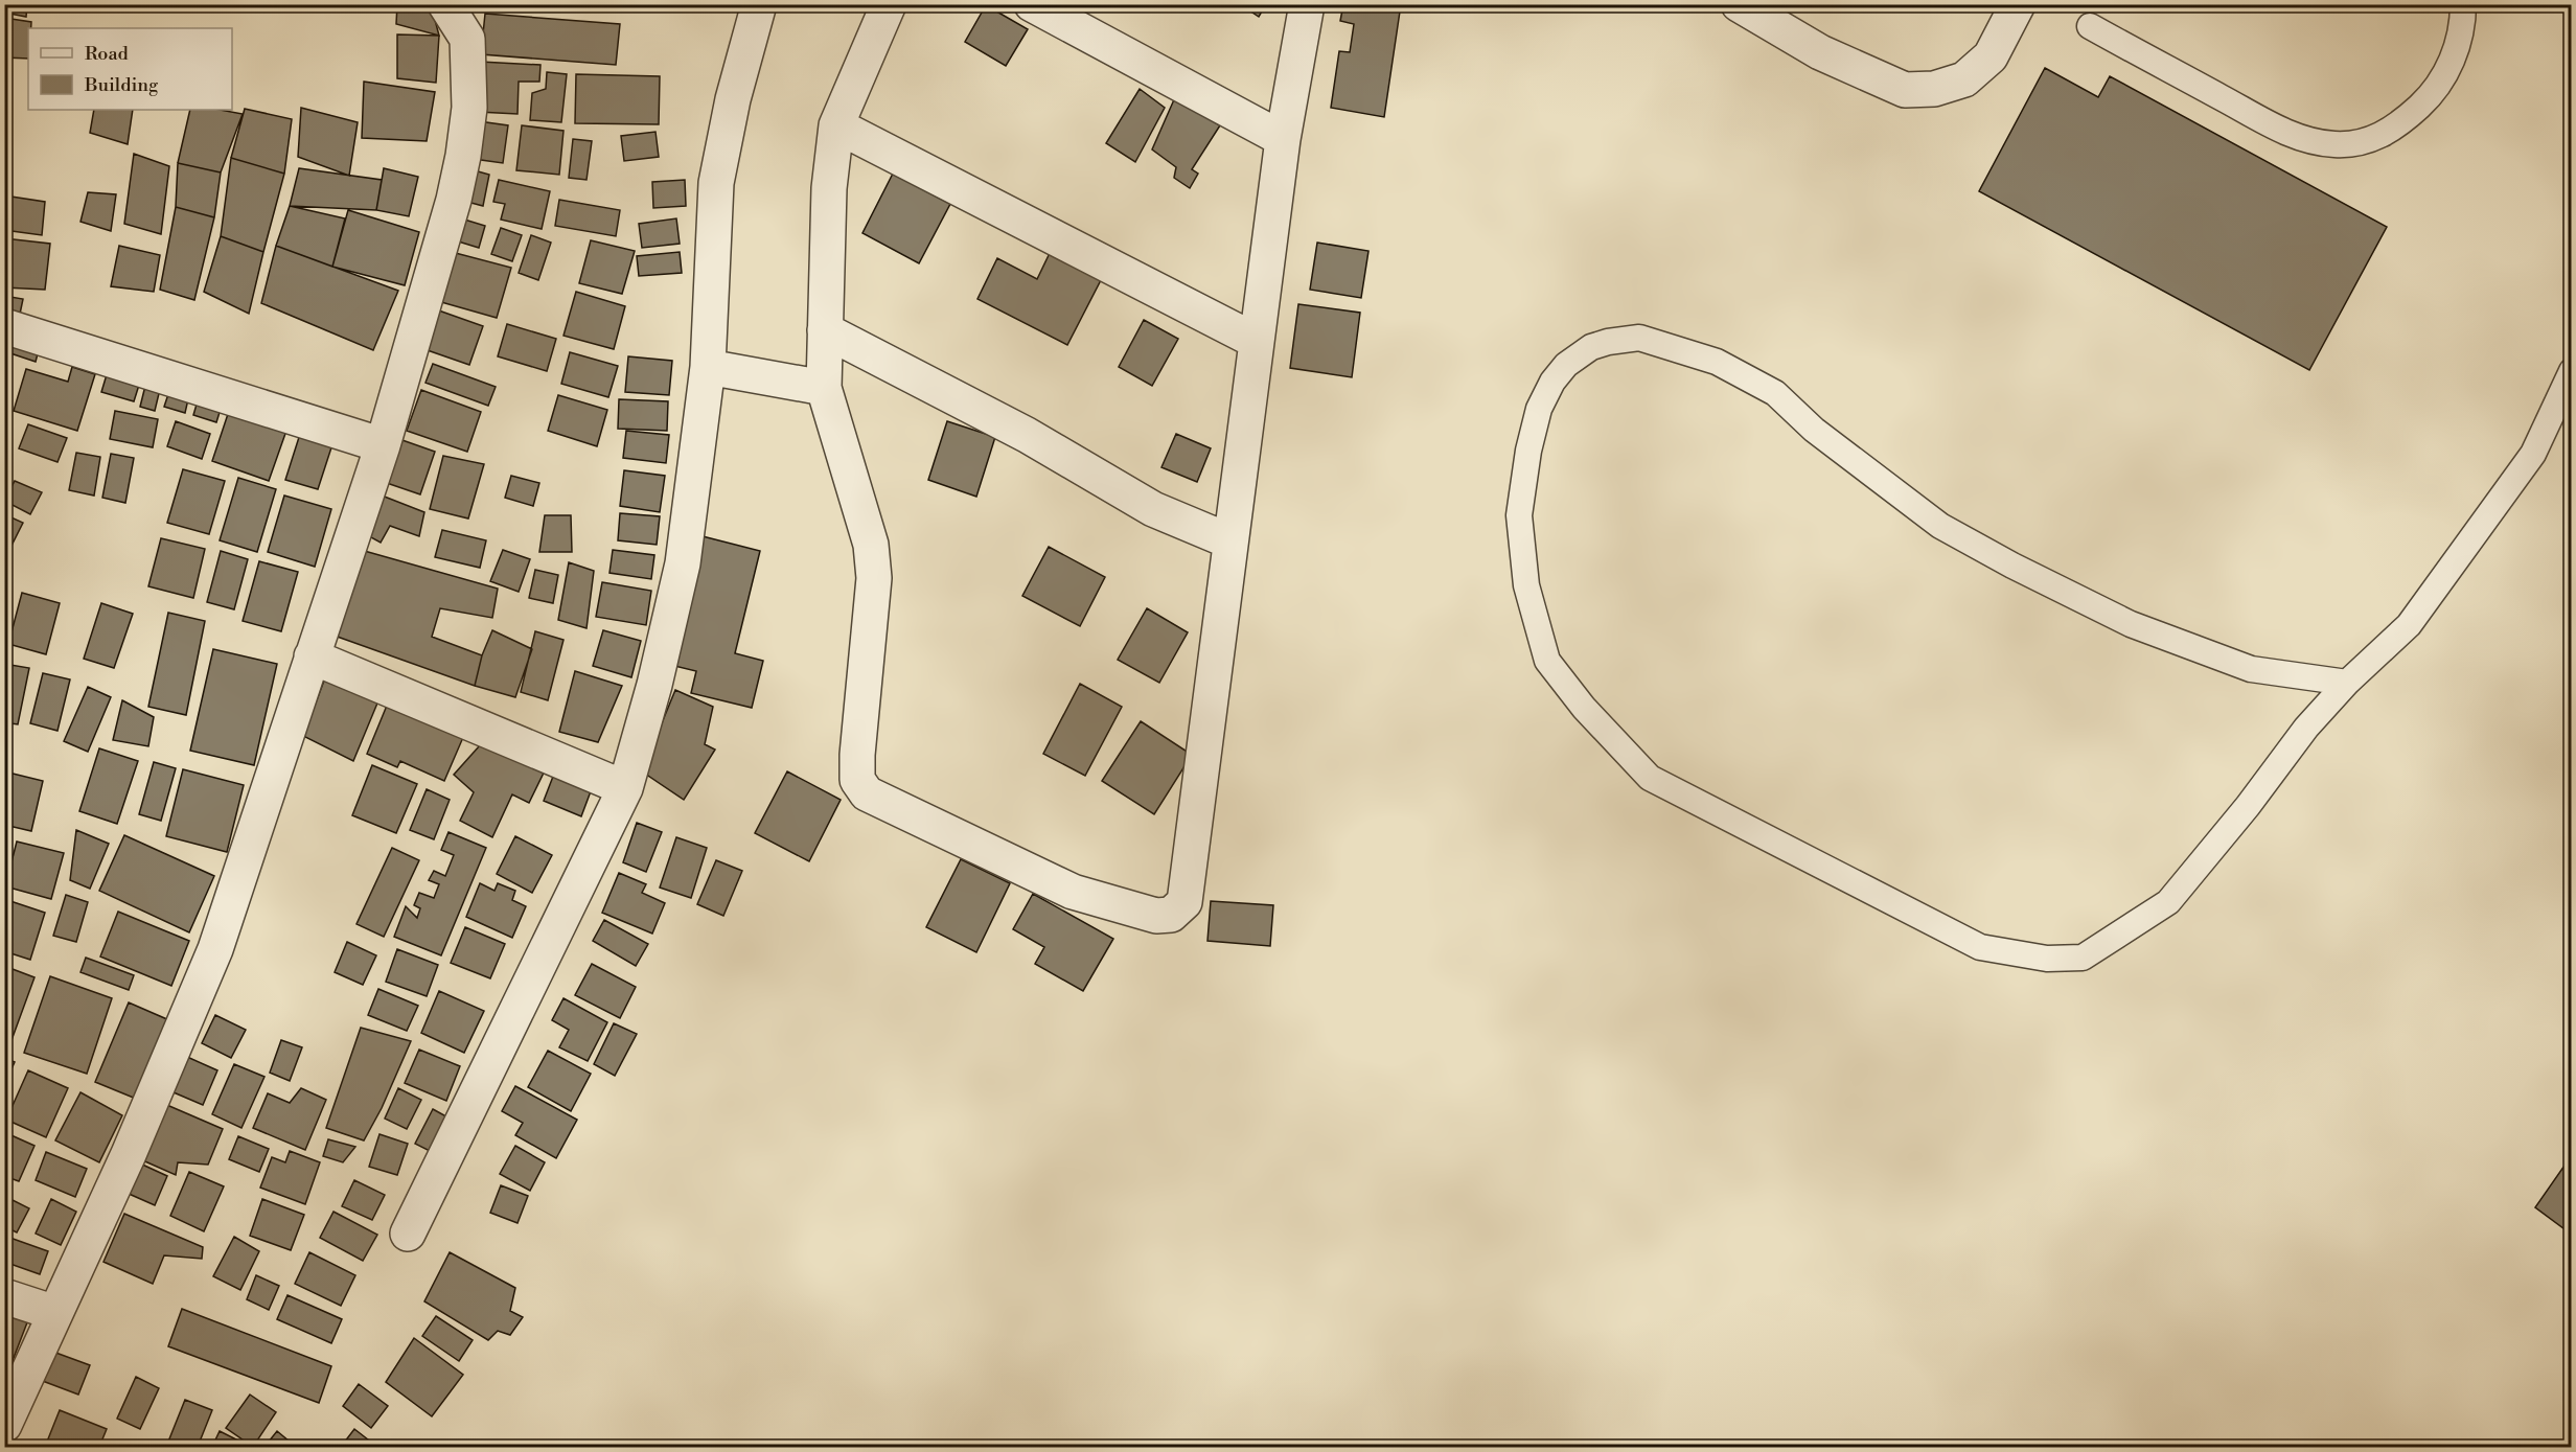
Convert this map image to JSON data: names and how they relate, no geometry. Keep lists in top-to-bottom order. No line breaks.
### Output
{"legend":["Road","Building"]}
